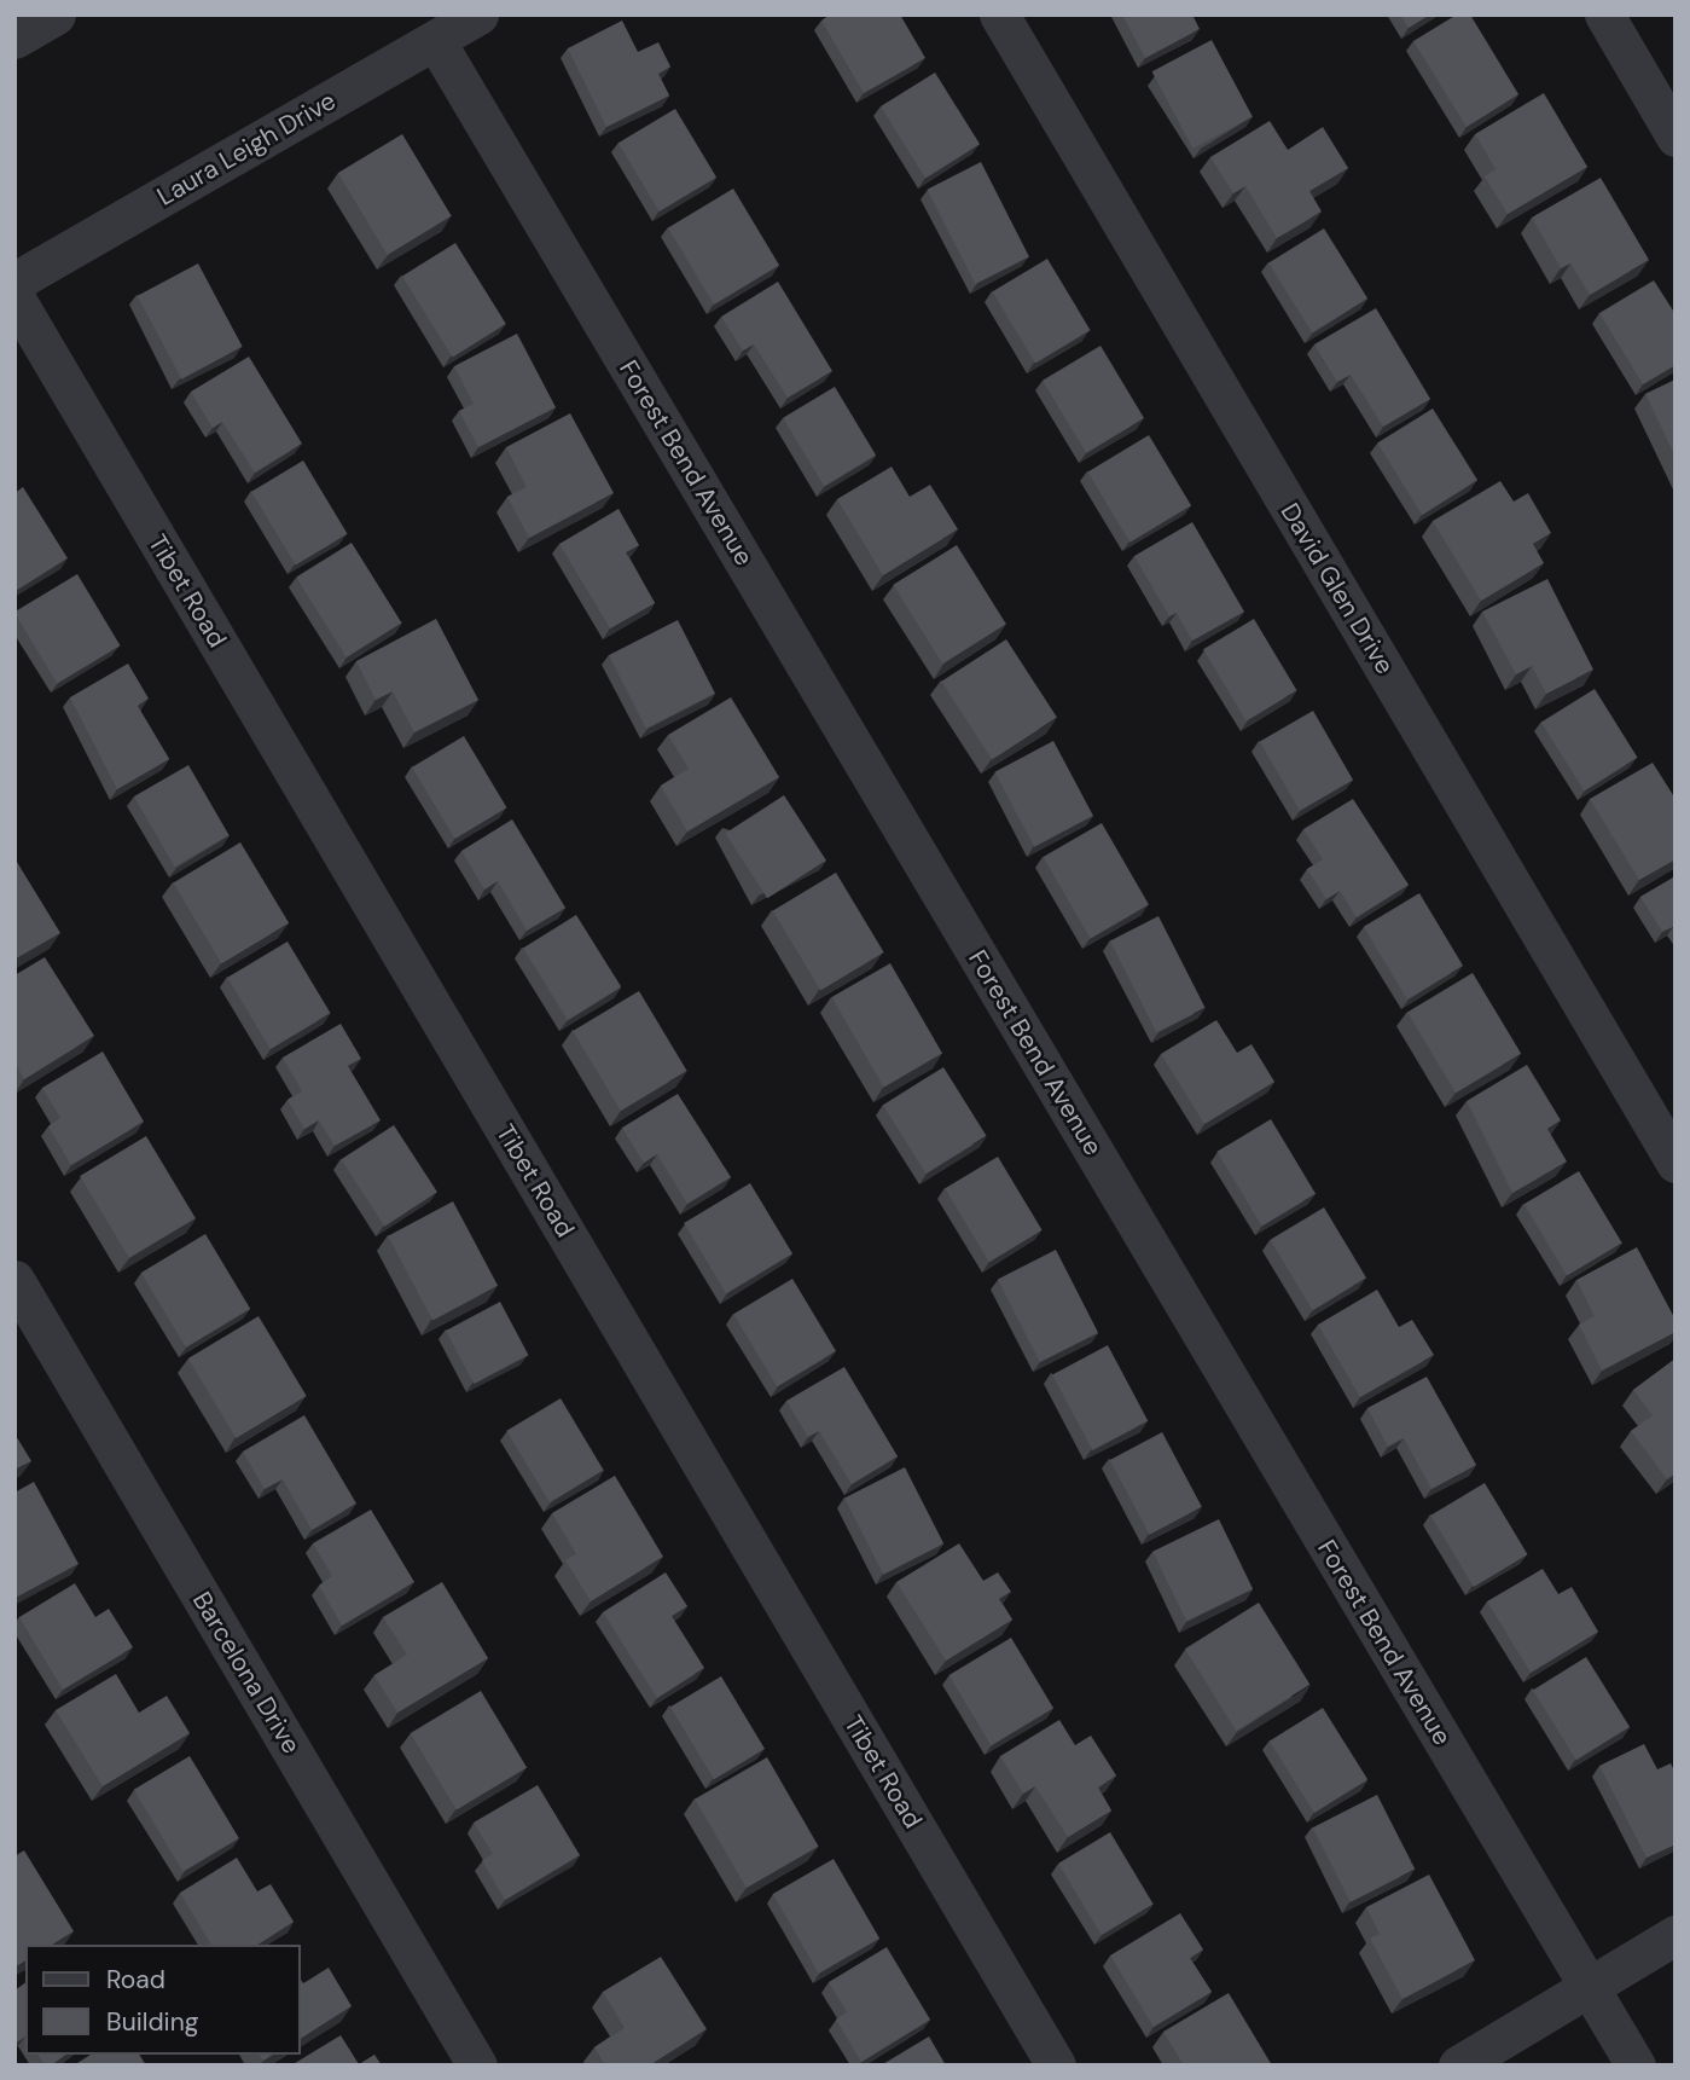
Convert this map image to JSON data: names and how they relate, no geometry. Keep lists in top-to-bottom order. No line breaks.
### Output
{"streets":{"street":["Laura Leigh Drive","Forest Bend Avenue","David Glen Drive","Tibet Road","Barcelona Drive"]},"crossings":[["Laura Leigh Drive","Forest Bend Avenue"]],"legend":["Road","Building"]}
